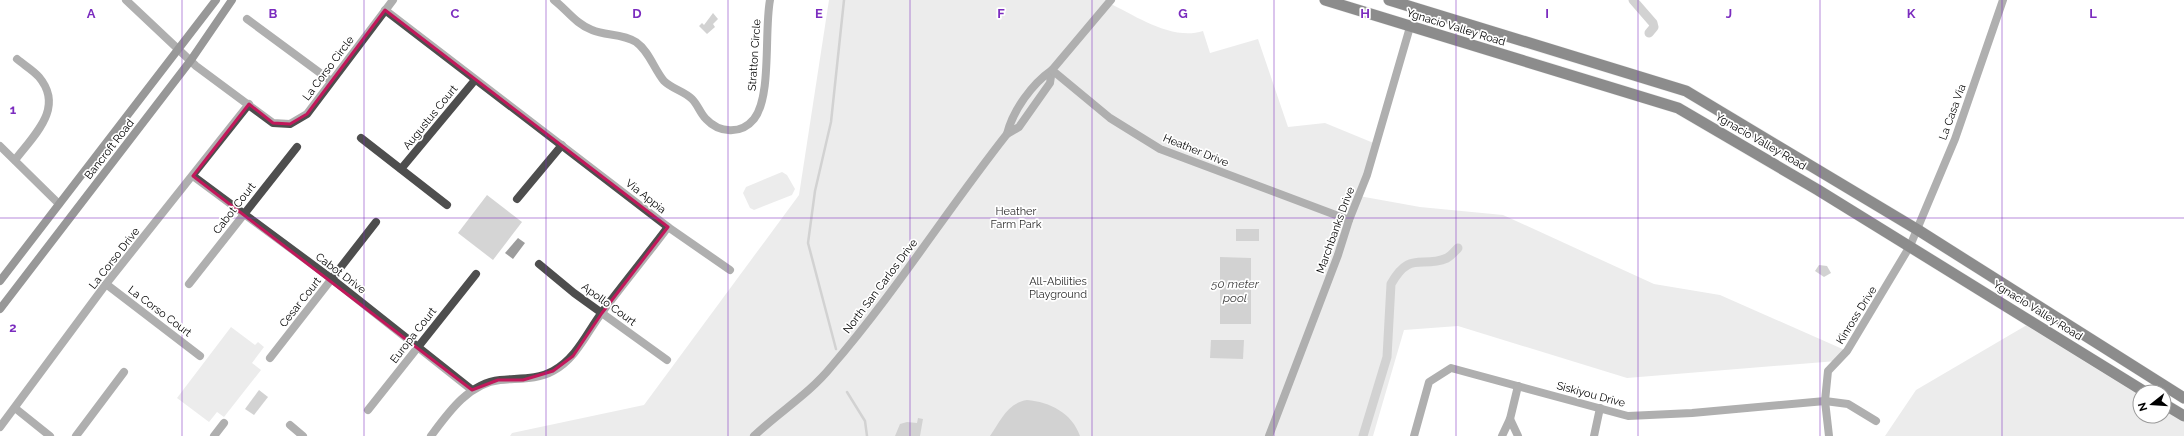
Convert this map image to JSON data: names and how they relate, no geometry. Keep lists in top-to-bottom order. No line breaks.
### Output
{"streets":{"highway":["Ygnacio Valley Road"],"main road":["Bancroft Road"],"street":["Stratton Circle","La Corso Circle","La Casa Via","Augustus Court","Heather Drive","Via Appia","Cabot Court","Marchbanks Drive","La Corso Drive","Cabot Drive","North San Carlos Drive","Cesar Court","Apollo Court","La Corso Court","Kinross Drive","Europa Court","Siskiyou Drive"]},"crossings":[["Ygnacio Valley Road","La Casa Via"],["Ygnacio Valley Road","Marchbanks Drive"],["Ygnacio Valley Road","Kinross Drive"],["La Corso Circle","Bancroft Road"],["La Corso Circle","Via Appia"],["La Corso Circle","La Corso Drive"],["La Casa Via","Kinross Drive"],["Augustus Court","Via Appia"],["Heather Drive","Marchbanks Drive"],["Heather Drive","North San Carlos Drive"],["Via Appia","Cabot Drive"],["Via Appia","Apollo Court"],["Cabot Court","Cabot Drive"],["La Corso Drive","Cabot Drive"],["La Corso Drive","La Corso Court"],["Cabot Drive","Cesar Court"],["Cabot Drive","Europa Court"],["Kinross Drive","Siskiyou Drive"]],"water":["50 meter pool"],"parks":["Heather Farm Park","All-Abilities Playground"],"north":"left","grid":{"columns":["A","B","C","D","E","F","G","H","I","J","K","L"],"rows":["1","2"]}}
